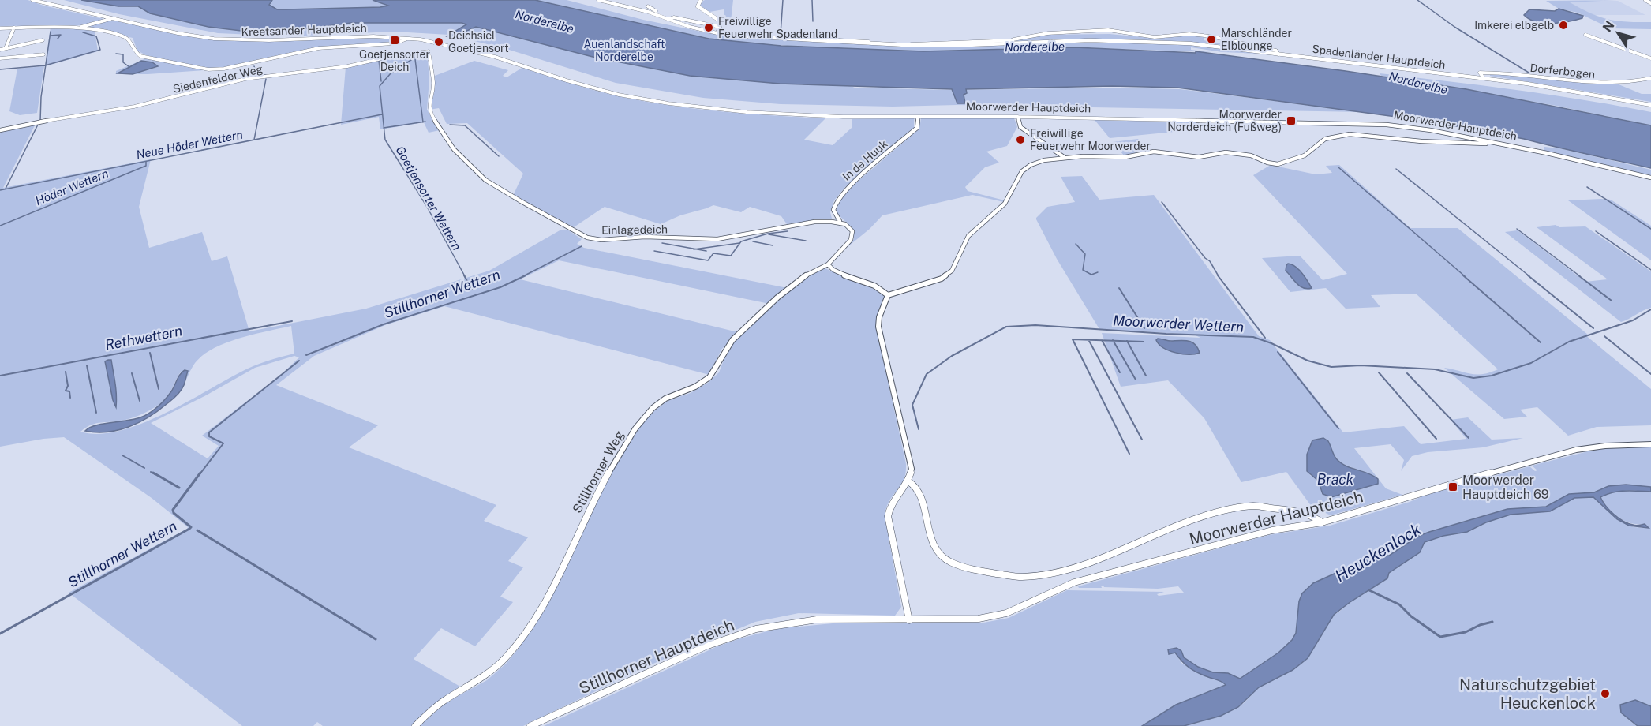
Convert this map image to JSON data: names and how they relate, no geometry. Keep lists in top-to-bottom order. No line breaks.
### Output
{"streets":{"street":["Kreetsander Hauptdeich","Spadenländer Hauptdeich","Dorferbogen","Siedenfelder Weg","Moorwerder Hauptdeich","In de Huuk","Einlagedeich","Stillhorner Weg","Stillhorner Hauptdeich"]},"crossings":[["Kreetsander Hauptdeich","Moorwerder Hauptdeich"],["Spadenländer Hauptdeich","Dorferbogen"],["Siedenfelder Weg","Einlagedeich"],["Moorwerder Hauptdeich","In de Huuk"],["Moorwerder Hauptdeich","Stillhorner Hauptdeich"],["In de Huuk","Einlagedeich"],["In de Huuk","Stillhorner Weg"],["Einlagedeich","Stillhorner Weg"]],"water":["Norderelbe","Neue Höder Wettern","Höder Wettern","Goetjensorter Wettern","Stillhorner Wettern","Moorwerder Wettern","Rethwettern","Brack","Heuckenlock"],"parks":["Auenlandschaft Norderelbe"],"places":{"other":["Imkerei elbgelb","Freiwillige Feuerwehr Spadenland","Marschländer Elblounge","Deichsiel Goetjensort","Freiwillige Feuerwehr Moorwerder","Naturschutzgebiet Heuckenlock"],"transit":["Goetjensorter Deich","Moorwerder Norderdeich (Fußweg)","Moorwerder Hauptdeich 69"]},"north":"top left"}
